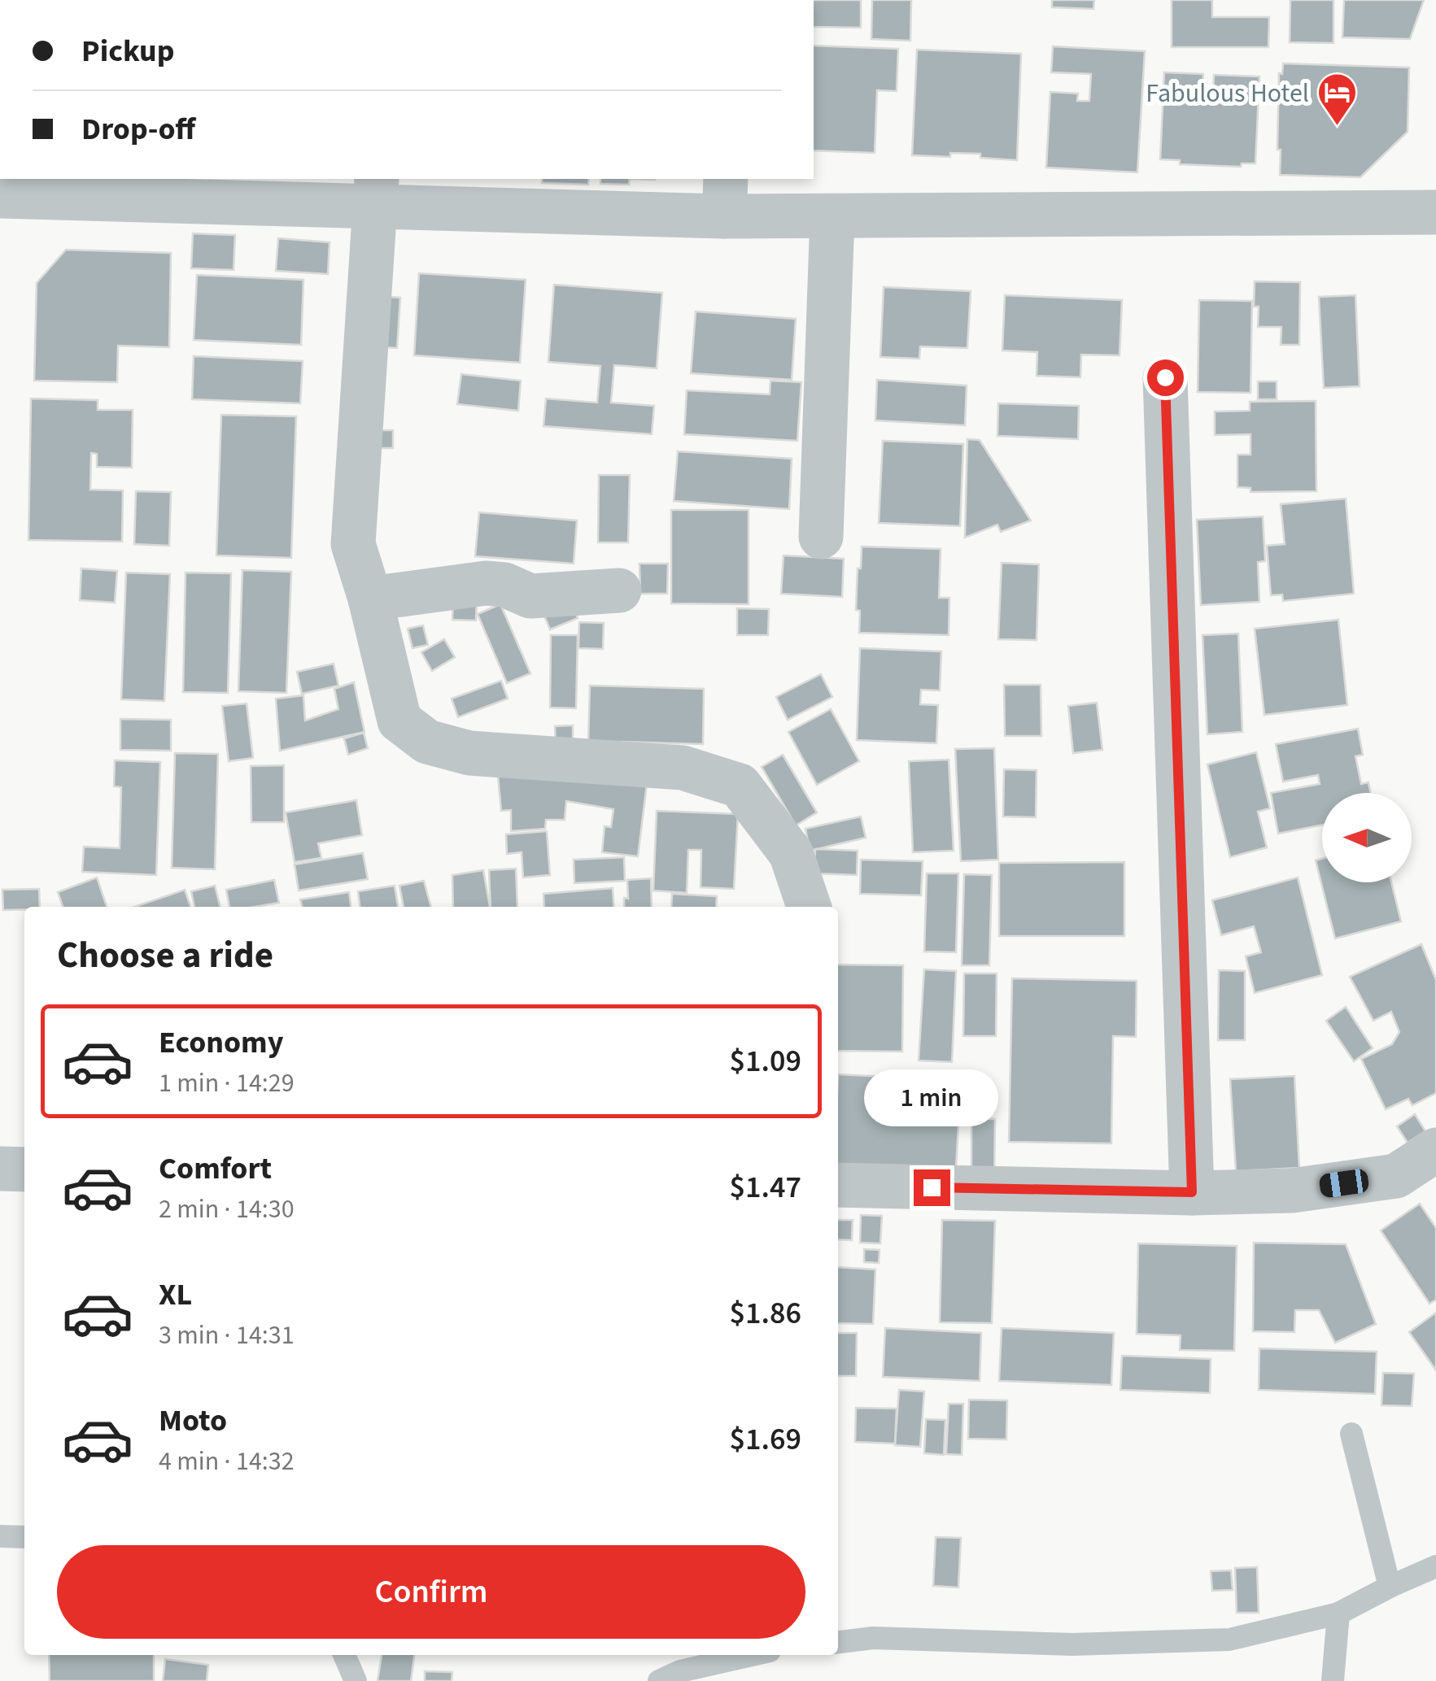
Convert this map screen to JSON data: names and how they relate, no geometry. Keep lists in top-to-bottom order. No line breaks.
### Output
{"places":{"hotel":["Fabulous Hotel"]},"north":"left","page":{"banner":["Pickup","Drop-off"],"heading":"Choose a ride","list":[{"name":"Economy","note":"1 min · 14:29","value":"$1.09"},{"name":"Comfort","note":"2 min · 14:30","value":"$1.47"},{"name":"XL","note":"3 min · 14:31","value":"$1.86"},{"name":"Moto","note":"4 min · 14:32","value":"$1.69"}],"bubble":"1 min","buttons":"Confirm"}}
